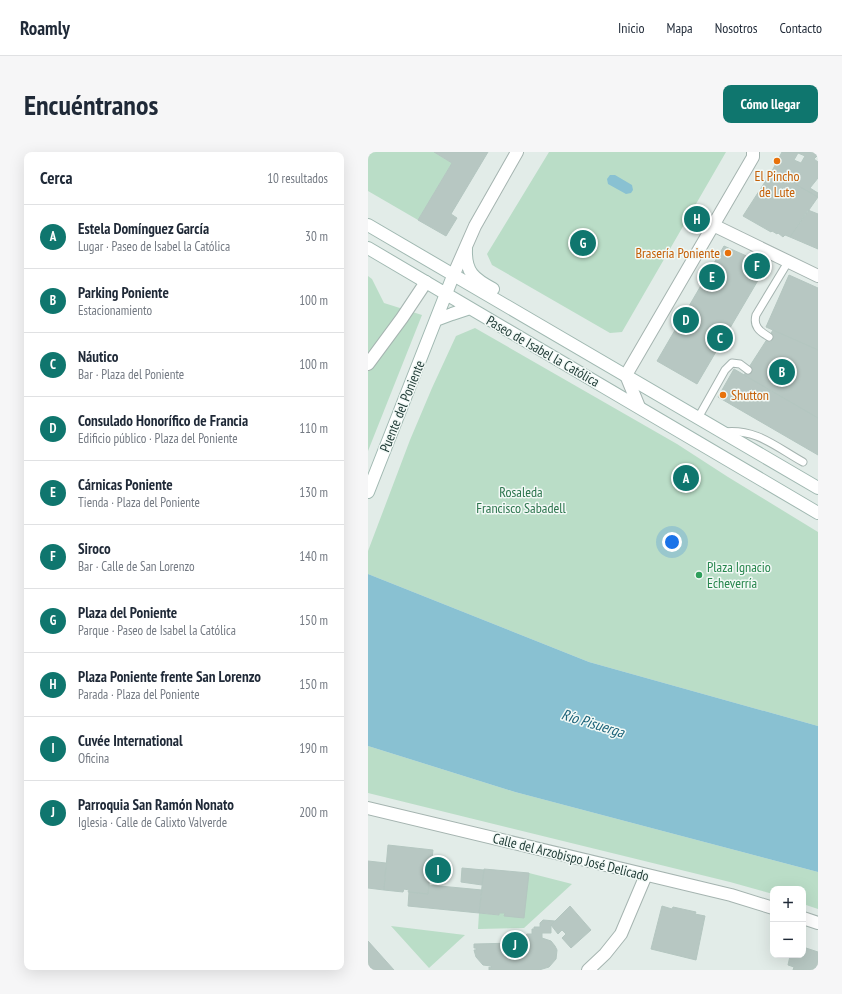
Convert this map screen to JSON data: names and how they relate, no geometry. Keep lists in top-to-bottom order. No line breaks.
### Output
{"streets":{"main road":["Paseo de Isabel la Católica","Puente del Poniente","Calle del Arzobispo José Delicado"]},"crossings":[["Paseo de Isabel la Católica","Puente del Poniente"]],"water":["Río Pisuerga"],"parks":["Rosaleda Francisco Sabadell"],"places":["El Pincho de Lute","Brasería Poniente","Shutton","Plaza Ignacio Echeverría"],"page":{"header":"Roamly","nav":["Inicio","Mapa","Nosotros","Contacto"],"buttons":"Cómo llegar","title":"Encuéntranos","heading":["Cerca","10 resultados"],"list":[{"mark":"A","name":"Estela Domínguez García","note":"Lugar · Paseo de Isabel la Católica","value":"30 m"},{"mark":"B","name":"Parking Poniente","note":"Estacionamiento","value":"100 m"},{"mark":"C","name":"Náutico","note":"Bar · Plaza del Poniente","value":"100 m"},{"mark":"D","name":"Consulado Honorífico de Francia","note":"Edificio público · Plaza del Poniente","value":"110 m"},{"mark":"E","name":"Cárnicas Poniente","note":"Tienda · Plaza del Poniente","value":"130 m"},{"mark":"F","name":"Siroco","note":"Bar · Calle de San Lorenzo","value":"140 m"},{"mark":"G","name":"Plaza del Poniente","note":"Parque · Paseo de Isabel la Católica","value":"150 m"},{"mark":"H","name":"Plaza Poniente frente San Lorenzo","note":"Parada · Plaza del Poniente","value":"150 m"},{"mark":"I","name":"Cuvée International","note":"Oficina","value":"190 m"},{"mark":"J","name":"Parroquia San Ramón Nonato","note":"Iglesia · Calle de Calixto Valverde","value":"200 m"}],"pins":["H","G","F","E","D","C","B","A","I","J"],"map_buttons":["+","−"]}}
